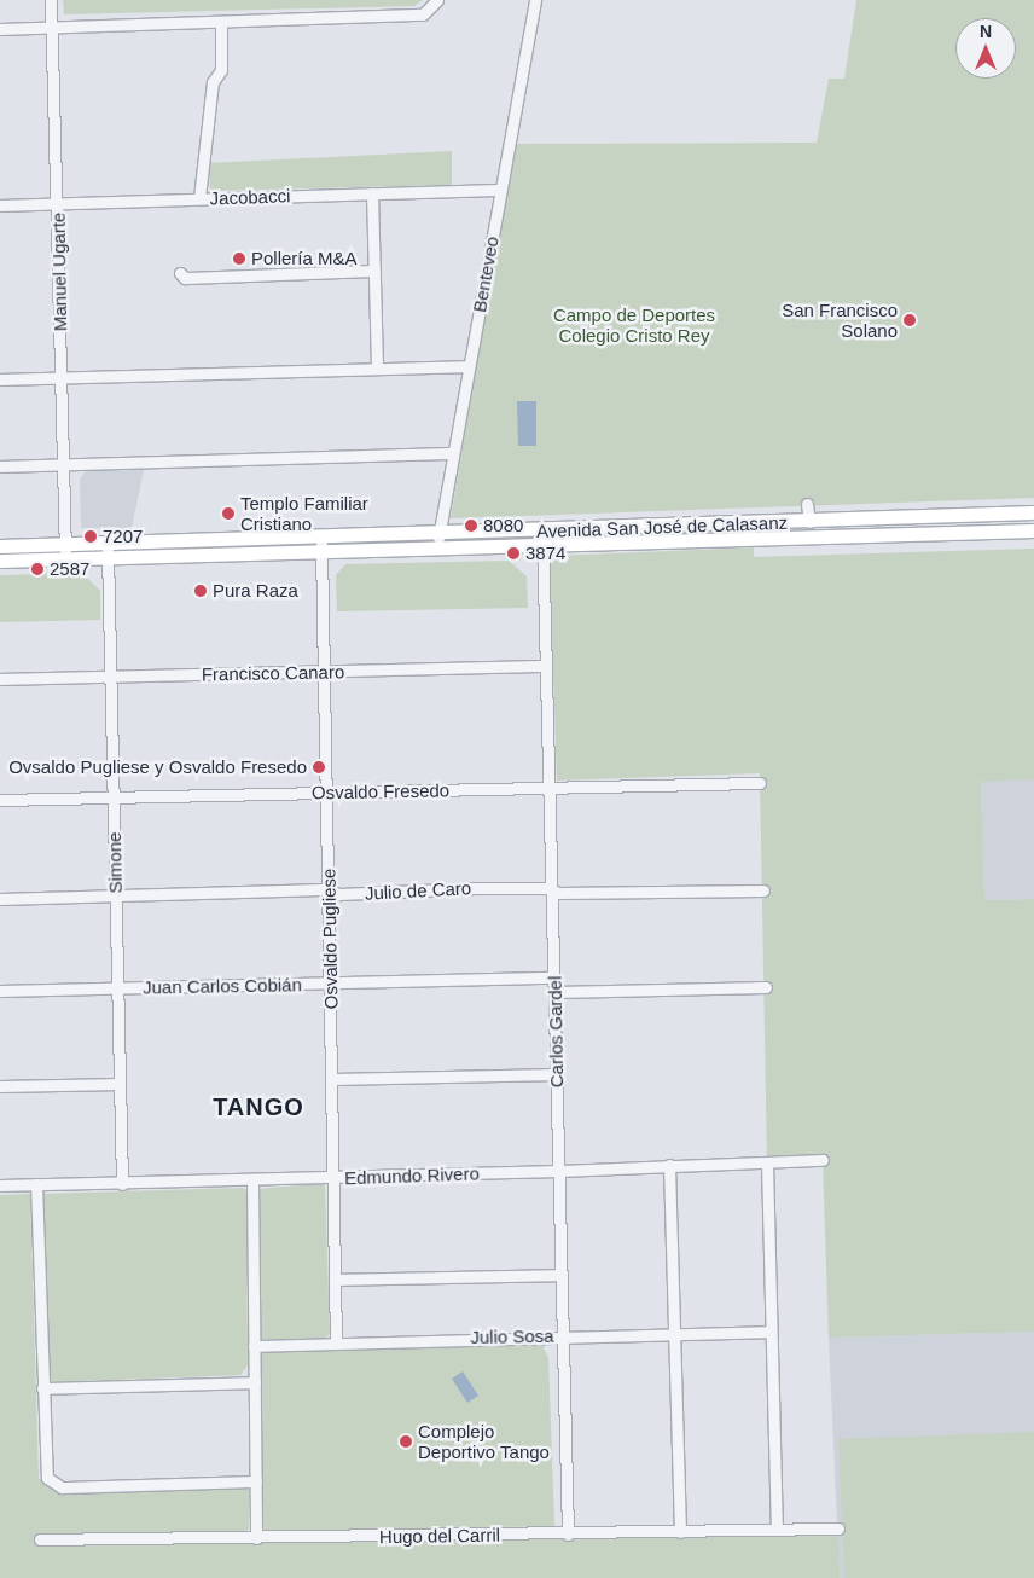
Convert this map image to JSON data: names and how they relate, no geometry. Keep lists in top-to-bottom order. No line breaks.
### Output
{"streets":{"main road":["Avenida San José de Calasanz"],"street":["Jacobacci","Manuel Ugarte","Benteveo","Francisco Canaro","Osvaldo Fresedo","Simone","Julio de Caro","Osvaldo Pugliese","Juan Carlos Cobián","Carlos Gardel","Edmundo Rivero","Julio Sosa","Hugo del Carril"]},"crossings":[["Jacobacci","Manuel Ugarte"],["Jacobacci","Benteveo"],["Manuel Ugarte","Avenida San José de Calasanz"],["Benteveo","Avenida San José de Calasanz"],["Avenida San José de Calasanz","Simone"],["Avenida San José de Calasanz","Osvaldo Pugliese"],["Avenida San José de Calasanz","Carlos Gardel"],["Francisco Canaro","Simone"],["Francisco Canaro","Osvaldo Pugliese"],["Francisco Canaro","Carlos Gardel"],["Osvaldo Fresedo","Simone"],["Osvaldo Fresedo","Osvaldo Pugliese"],["Osvaldo Fresedo","Carlos Gardel"],["Simone","Julio de Caro"],["Simone","Juan Carlos Cobián"],["Simone","Edmundo Rivero"],["Julio de Caro","Osvaldo Pugliese"],["Julio de Caro","Carlos Gardel"],["Osvaldo Pugliese","Juan Carlos Cobián"],["Osvaldo Pugliese","Edmundo Rivero"],["Osvaldo Pugliese","Julio Sosa"],["Juan Carlos Cobián","Carlos Gardel"],["Carlos Gardel","Edmundo Rivero"],["Carlos Gardel","Julio Sosa"],["Carlos Gardel","Hugo del Carril"]],"districts":["TANGO"],"parks":["Campo de Deportes Colegio Cristo Rey"],"places":["Pollería M&A","San Francisco Solano","Templo Familiar Cristiano","8080","7207","3874","2587","Pura Raza","Ovsaldo Pugliese y Osvaldo Fresedo","Complejo Deportivo Tango"],"north":"top"}
